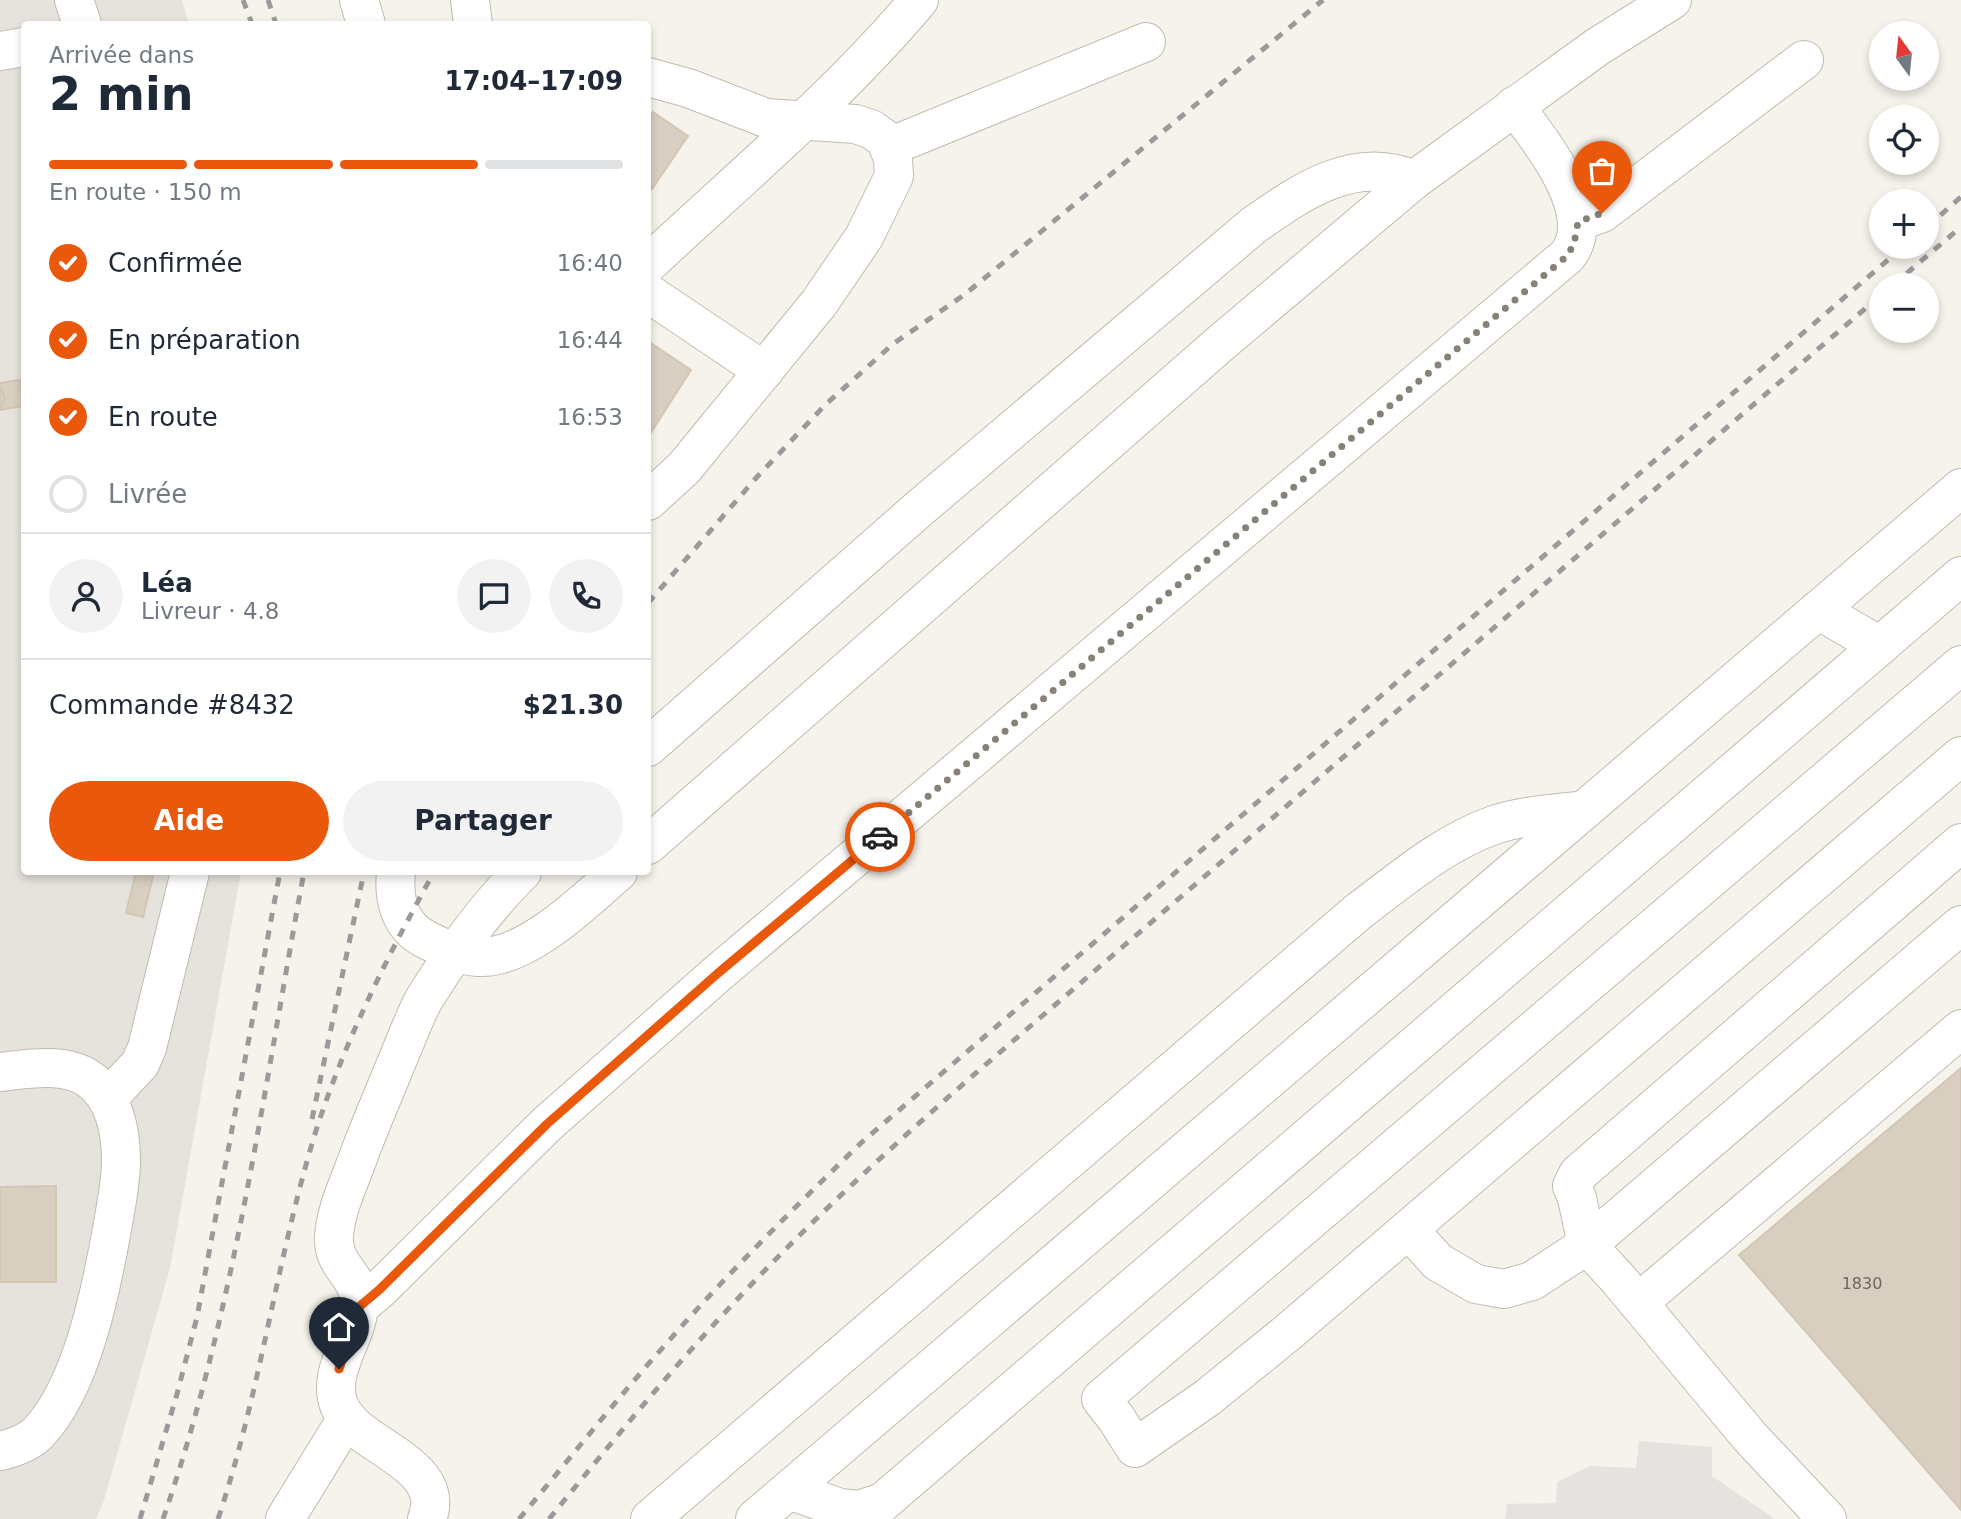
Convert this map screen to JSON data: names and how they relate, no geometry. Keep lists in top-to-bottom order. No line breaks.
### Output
{"house_numbers":["1830"],"north":"top","page":{"map_buttons":["+","−"],"heading":["2 min","Arrivée dans","17:04–17:09"],"panel":["Léa","Livreur · 4.8","Commande #8432","$21.30"],"bar":"En route · 150 m","list":[["Confirmée","16:40"],["En préparation","16:44"],["En route","16:53"],"Livrée"],"buttons":["Aide","Partager"]}}
